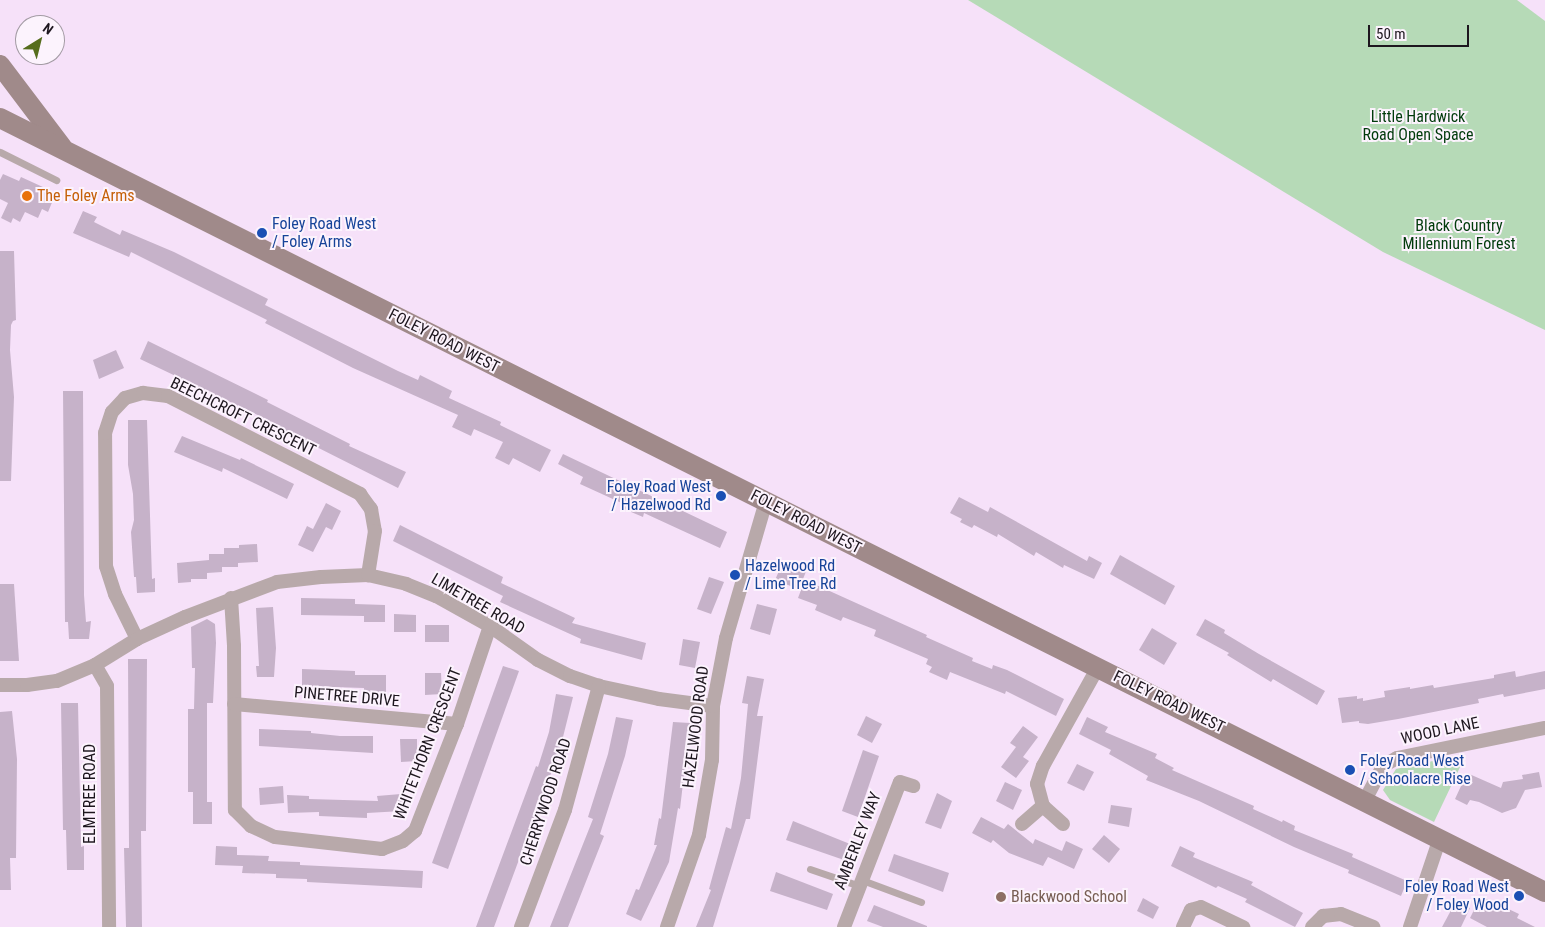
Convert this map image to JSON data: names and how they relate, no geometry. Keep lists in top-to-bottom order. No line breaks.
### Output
{"streets":{"main road":["FOLEY ROAD WEST"],"street":["BEECHCROFT CRESCENT","LIMETREE ROAD","PINETREE DRIVE","HAZELWOOD ROAD","WOOD LANE","WHITETHORN CRESCENT","ELMTREE ROAD","CHERRYWOOD ROAD","AMBERLEY WAY"]},"crossings":[["FOLEY ROAD WEST","HAZELWOOD ROAD"],["FOLEY ROAD WEST","WOOD LANE"],["BEECHCROFT CRESCENT","LIMETREE ROAD"],["LIMETREE ROAD","HAZELWOOD ROAD"],["LIMETREE ROAD","WHITETHORN CRESCENT"],["LIMETREE ROAD","ELMTREE ROAD"],["LIMETREE ROAD","CHERRYWOOD ROAD"],["PINETREE DRIVE","WHITETHORN CRESCENT"]],"parks":["Little Hardwick Road Open Space","Black Country Millennium Forest"],"places":["The Foley Arms","Foley Road West / Foley Arms","Foley Road West / Hazelwood Rd","Hazelwood Rd / Lime Tree Rd","Foley Road West / Schoolacre Rise","Foley Road West / Foley Wood","Blackwood School"],"scale_bar":"50 m","north":"top right"}
